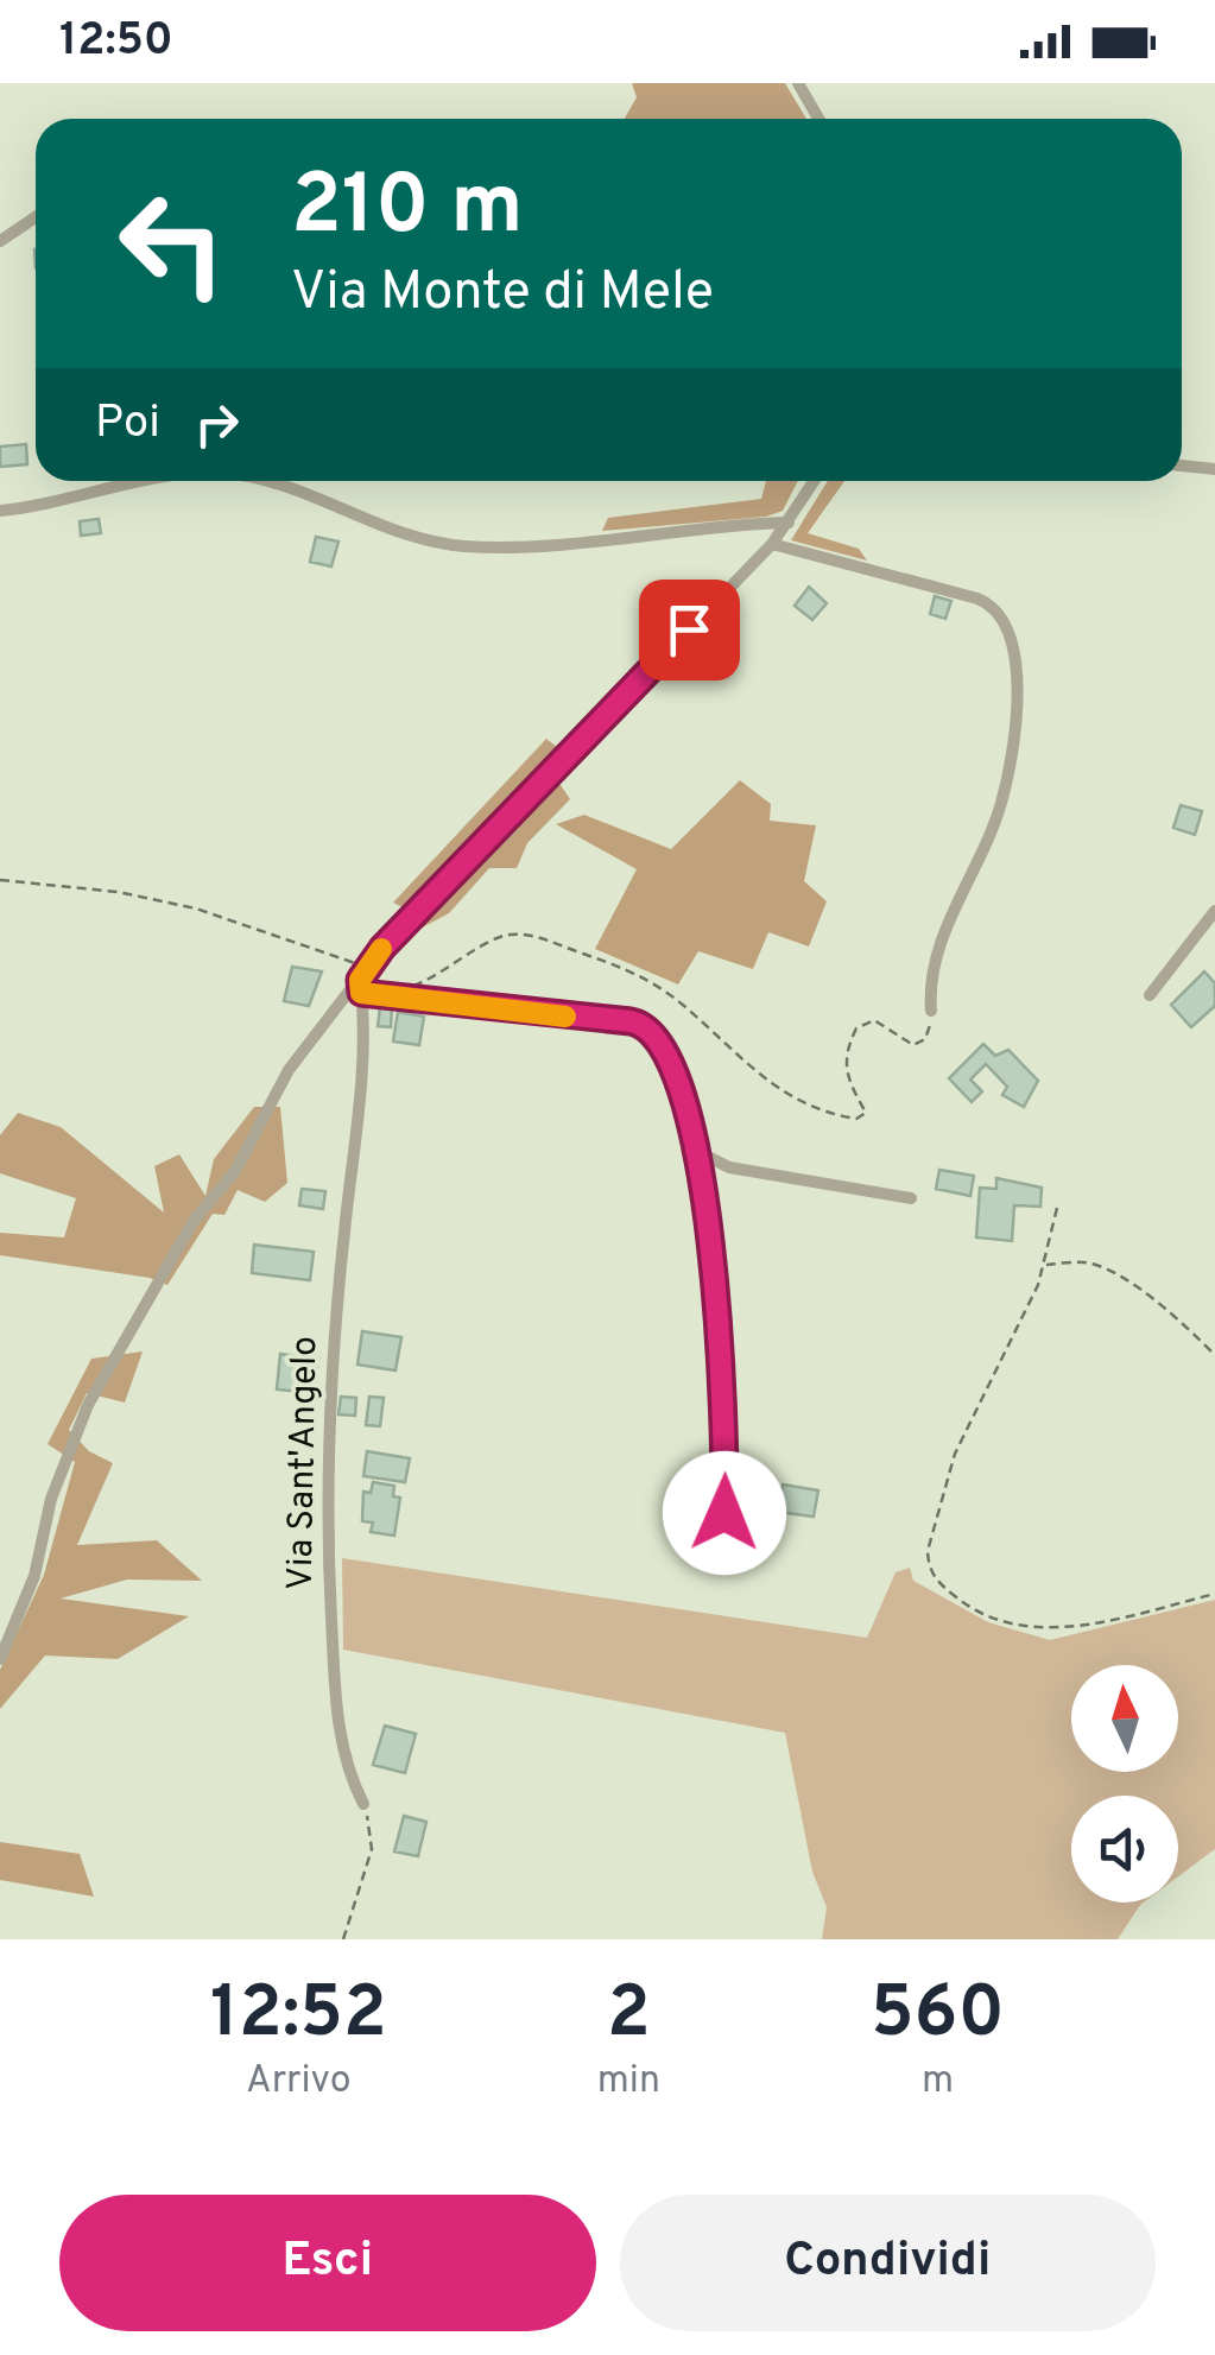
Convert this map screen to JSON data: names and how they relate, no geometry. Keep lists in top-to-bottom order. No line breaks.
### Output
{"streets":{"street":["Via Sant'Angelo"]},"north":"top","page":{"status":"12:50","turn":["210 m","Via Monte di Mele"],"then":"Poi","eta":["12:52","Arrivo","2","min","560","m"],"buttons":["Esci","Condividi"]}}
